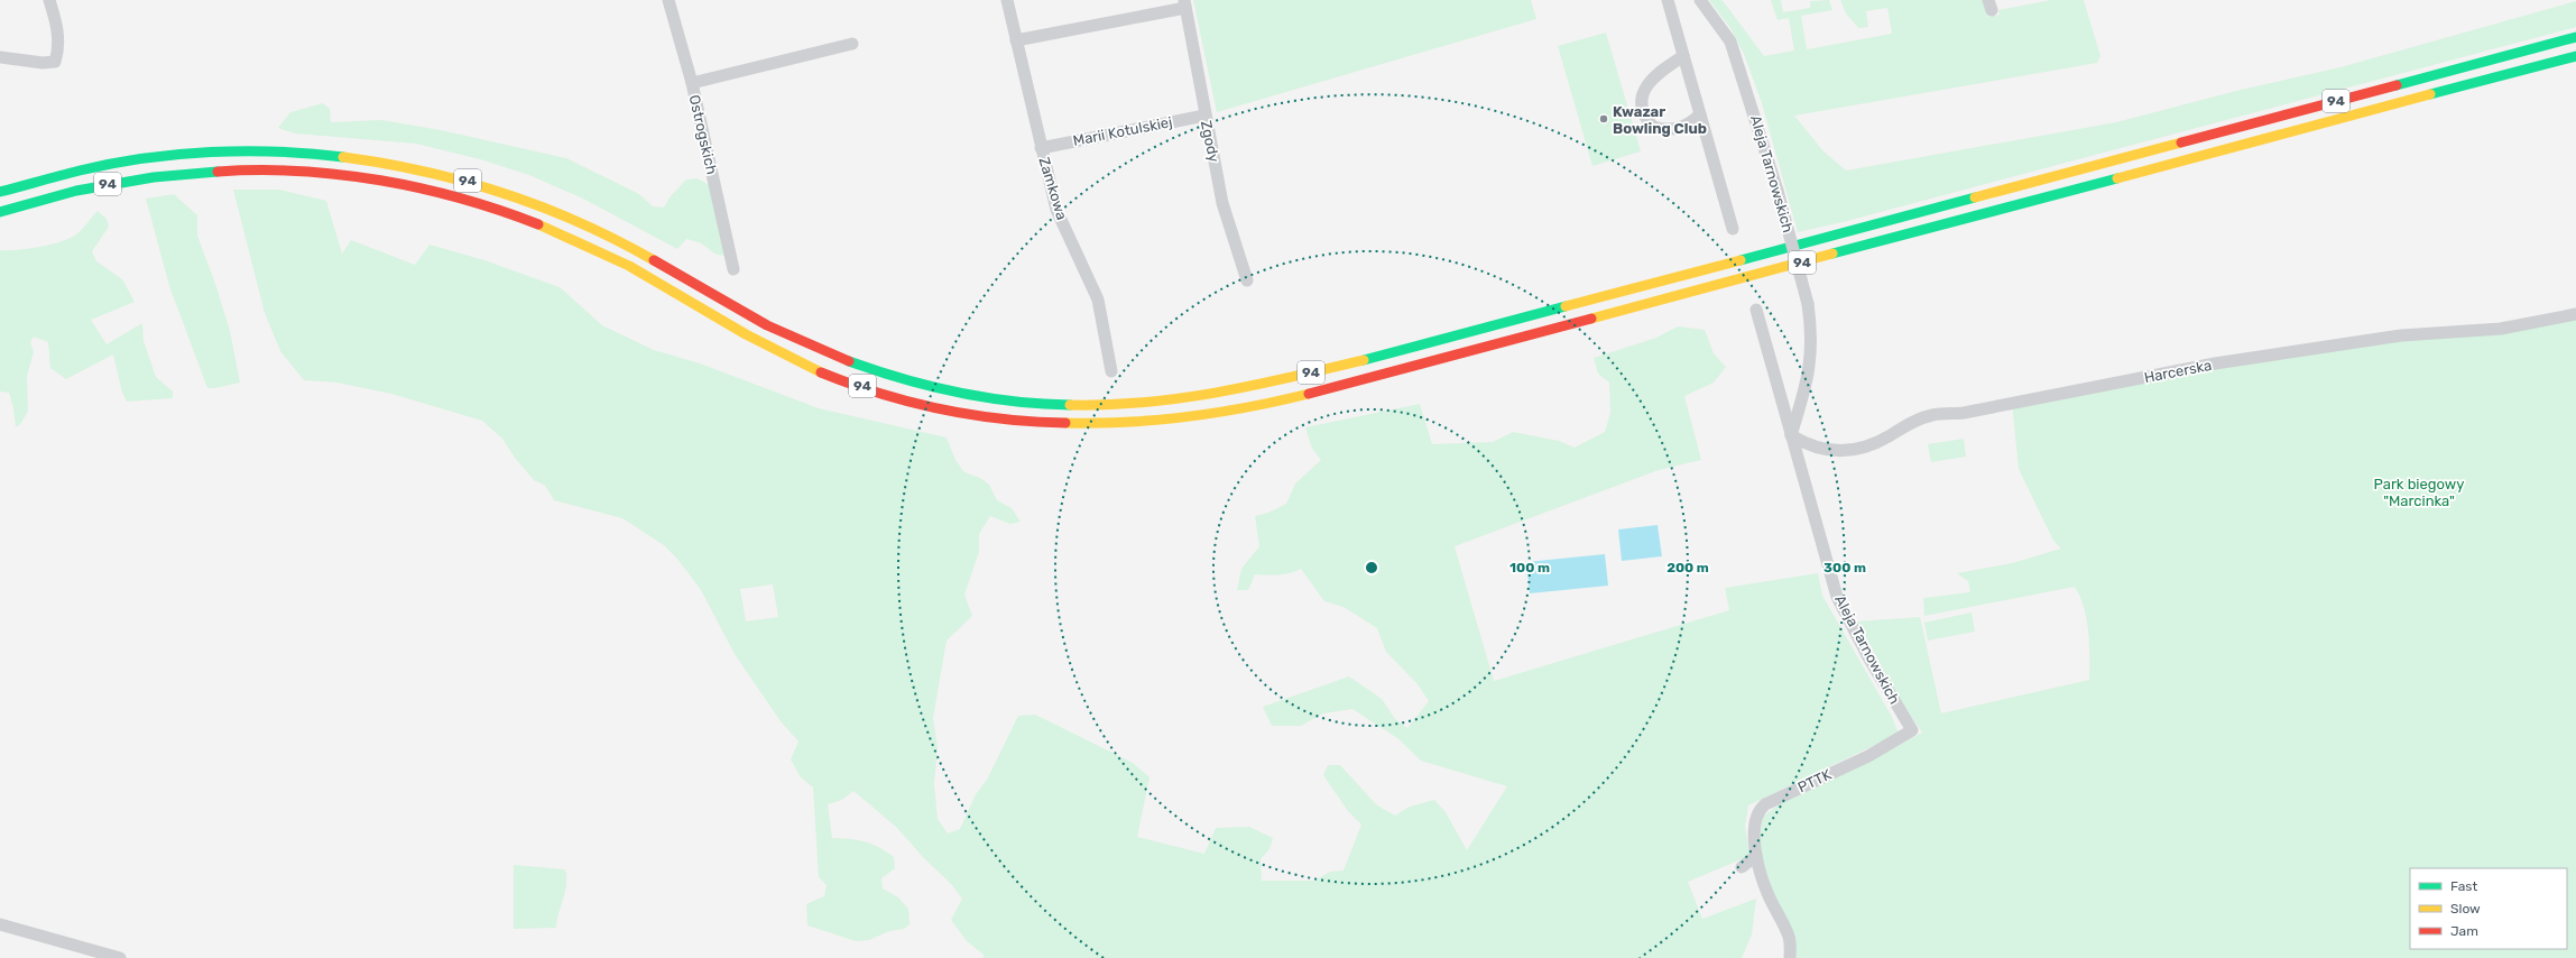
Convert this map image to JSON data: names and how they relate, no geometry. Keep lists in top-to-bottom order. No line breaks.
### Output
{"streets":{"main road":["94"],"street":["Marii Kotulskiej","Ostrogskich","Zgody","Aleja Tarnowskich","Zamkowa","Harcerska","PTTK"]},"crossings":[["Marii Kotulskiej","Zgody"],["Marii Kotulskiej","Zamkowa"],["Aleja Tarnowskich","Harcerska"],["Aleja Tarnowskich","PTTK"]],"parks":["Park biegowy \"Marcinka\""],"places":["Kwazar Bowling Club"],"legend":["Fast","Slow","Jam"],"rings":["100 m","200 m","300 m"]}
